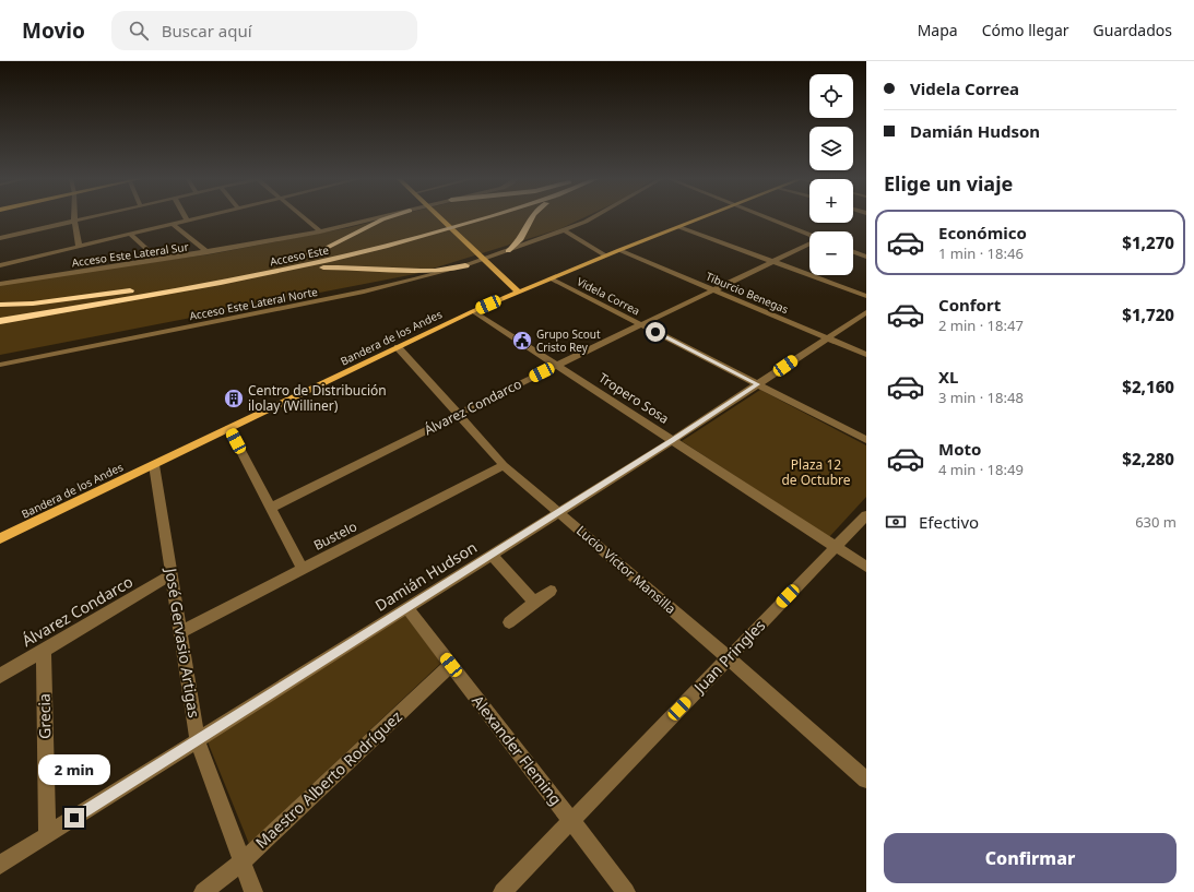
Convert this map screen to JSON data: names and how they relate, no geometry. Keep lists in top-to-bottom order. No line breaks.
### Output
{"streets":{"highway":["Acceso Este"],"main road":["Bandera de los Andes"],"street":["Acceso Este Lateral Sur","Tiburcio Benegas","Videla Correa","Acceso Este Lateral Norte","Tropero Sosa","Álvarez Condarco","Bustelo","Lucio Víctor Mansilla","Damián Hudson","José Gervasio Artigas","Juan Pringles","Grecia","Alexander Fleming","Maestro Alberto Rodríguez"]},"crossings":[["Tiburcio Benegas","Bandera de los Andes"],["Tiburcio Benegas","Álvarez Condarco"],["Tiburcio Benegas","Damián Hudson"],["Videla Correa","Bandera de los Andes"],["Videla Correa","Álvarez Condarco"],["Videla Correa","Damián Hudson"],["Bandera de los Andes","Tropero Sosa"],["Bandera de los Andes","Lucio Víctor Mansilla"],["Bandera de los Andes","José Gervasio Artigas"],["Tropero Sosa","Álvarez Condarco"],["Tropero Sosa","Damián Hudson"],["Tropero Sosa","Juan Pringles"],["Álvarez Condarco","Lucio Víctor Mansilla"],["Álvarez Condarco","José Gervasio Artigas"],["Álvarez Condarco","Grecia"],["Bustelo","Lucio Víctor Mansilla"],["Bustelo","José Gervasio Artigas"],["Lucio Víctor Mansilla","Damián Hudson"],["Lucio Víctor Mansilla","Juan Pringles"],["Damián Hudson","José Gervasio Artigas"],["Damián Hudson","Grecia"],["Damián Hudson","Alexander Fleming"],["José Gervasio Artigas","Maestro Alberto Rodríguez"],["Juan Pringles","Alexander Fleming"],["Alexander Fleming","Maestro Alberto Rodríguez"]],"parks":["Plaza 12 de Octubre"],"places":{"public building":["Grupo Scout Cristo Rey"],"building":["Centro de Distribución ilolay (Williner)"]},"page":{"header":"Movio","search":"Buscar aquí","nav":["Mapa","Cómo llegar","Guardados"],"banner":["Videla Correa","Damián Hudson"],"map_buttons":["+","−"],"heading":"Elige un viaje","list":[{"name":"Económico","note":"1 min · 18:46","value":"$1,270"},{"name":"Confort","note":"2 min · 18:47","value":"$1,720"},{"name":"XL","note":"3 min · 18:48","value":"$2,160"},{"name":"Moto","note":"4 min · 18:49","value":"$2,280"}],"pay":["Efectivo","630 m"],"bubble":"2 min","buttons":"Confirmar"}}
